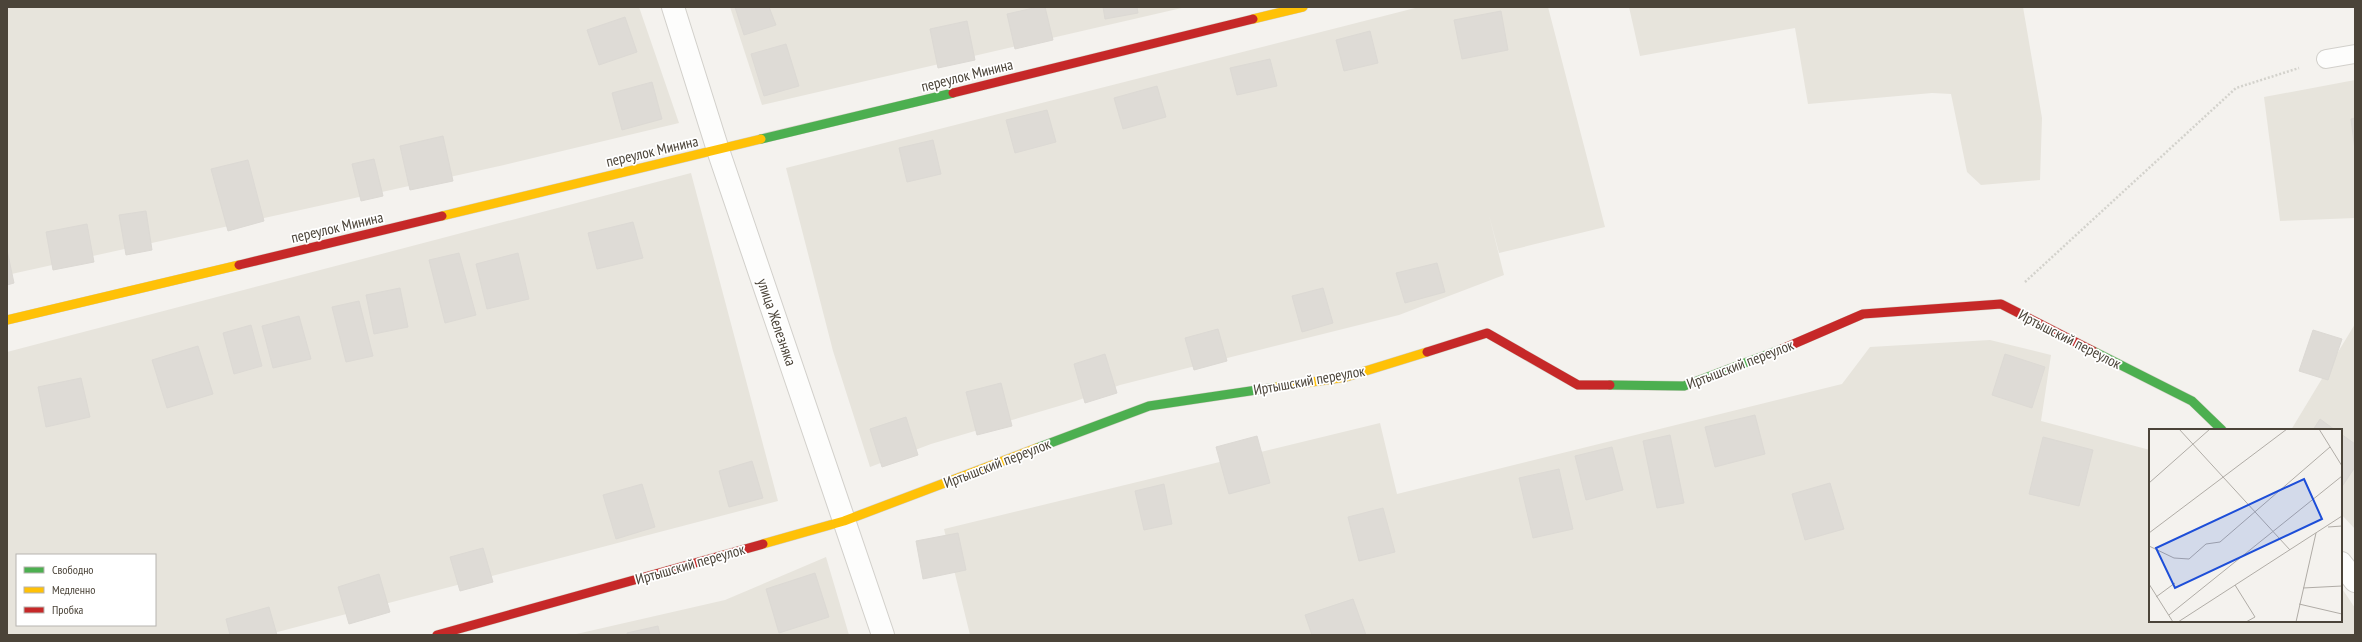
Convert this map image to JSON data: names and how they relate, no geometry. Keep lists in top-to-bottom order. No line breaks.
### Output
{"streets":{"street":["переулок Минина","улица Железняка","Иртышский переулок"]},"crossings":[["переулок Минина","улица Железняка"],["улица Железняка","Иртышский переулок"]],"legend":["Свободно","Медленно","Пробка"]}
